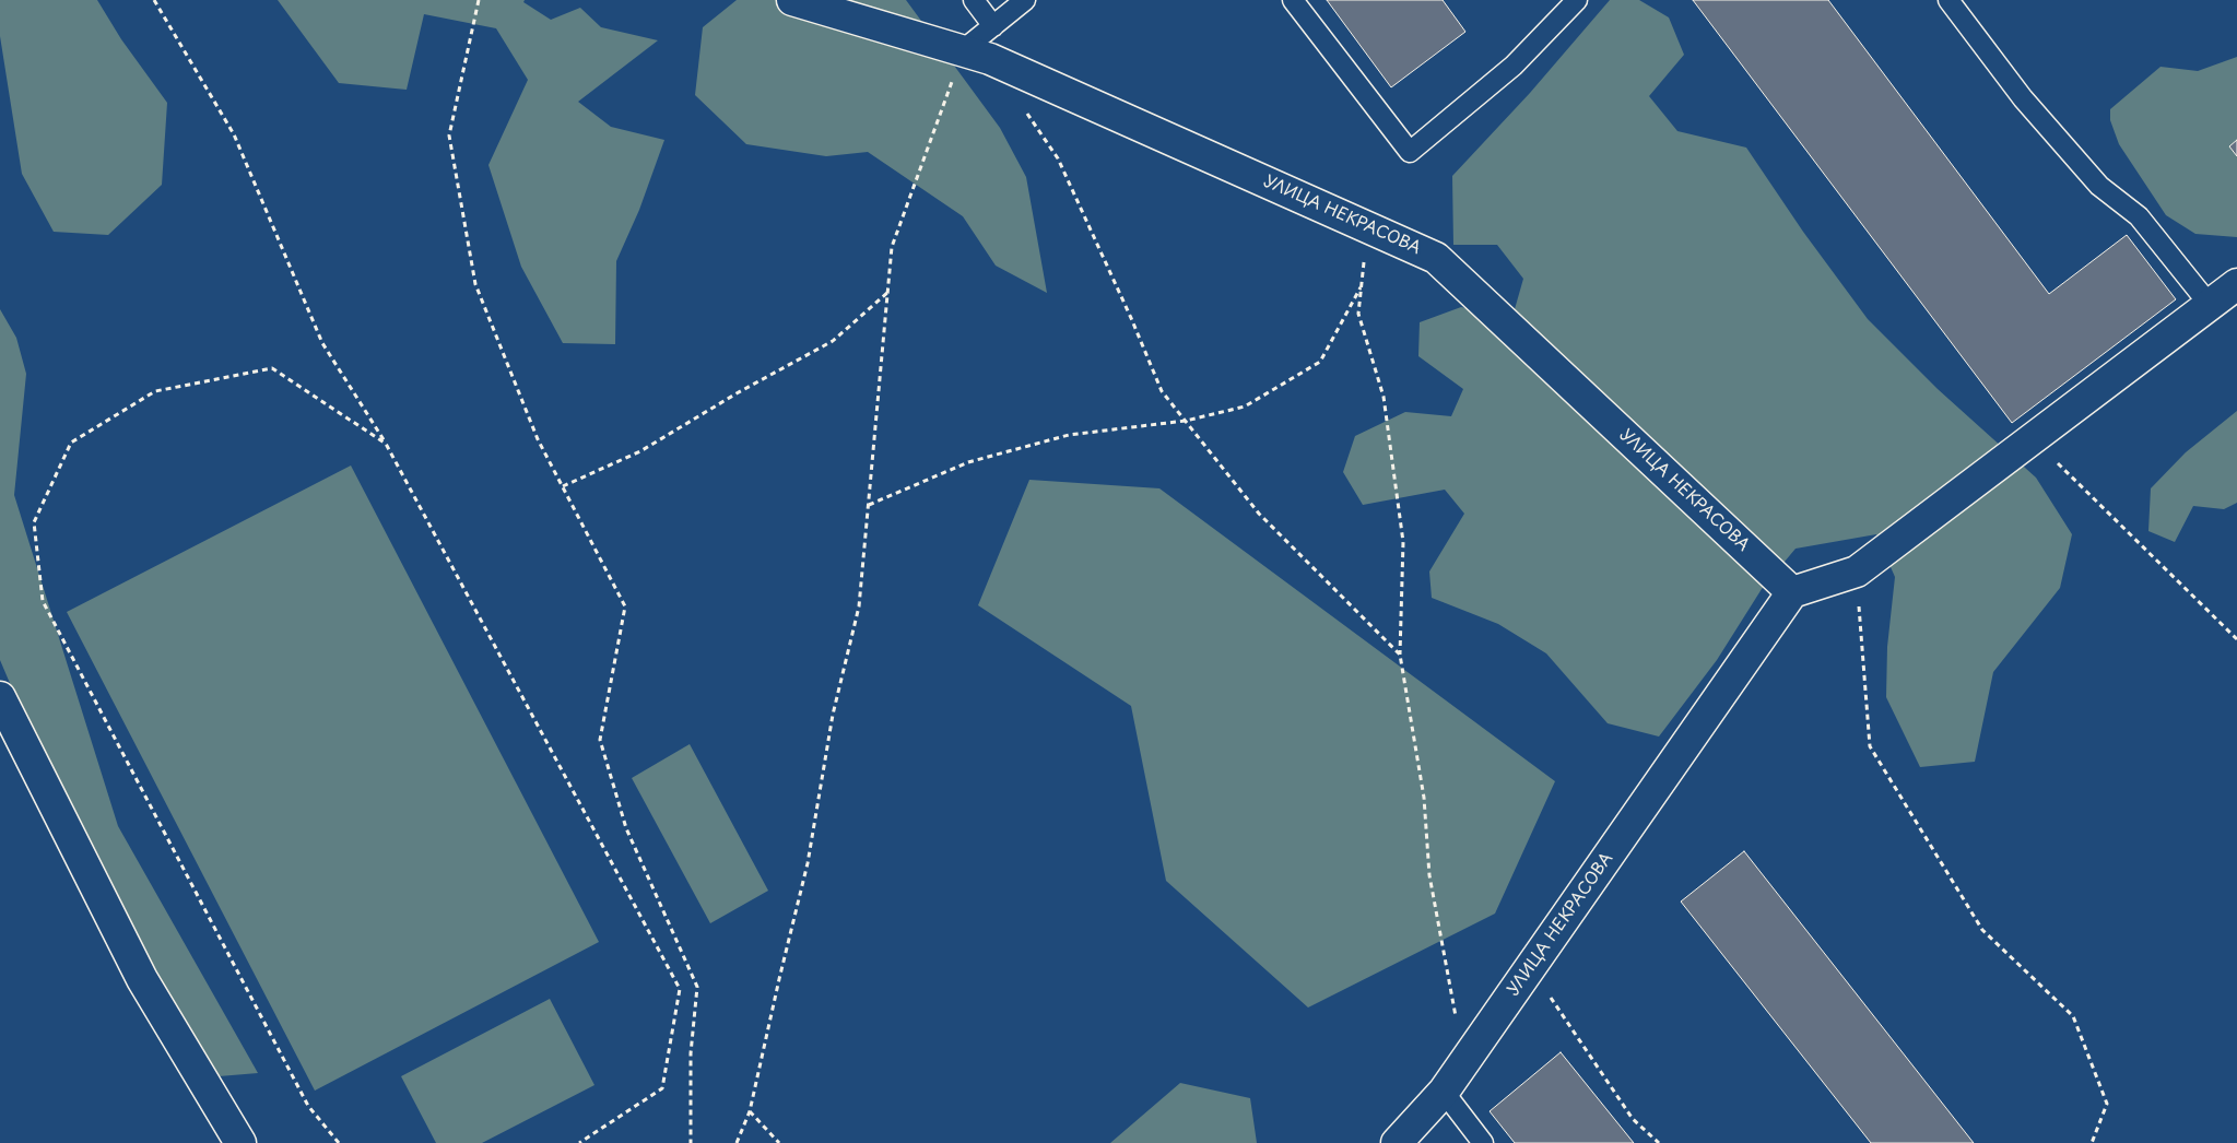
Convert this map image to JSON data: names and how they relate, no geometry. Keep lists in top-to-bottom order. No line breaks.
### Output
{"streets":{"street":["УЛИЦА НЕКРАСОВА"]}}
